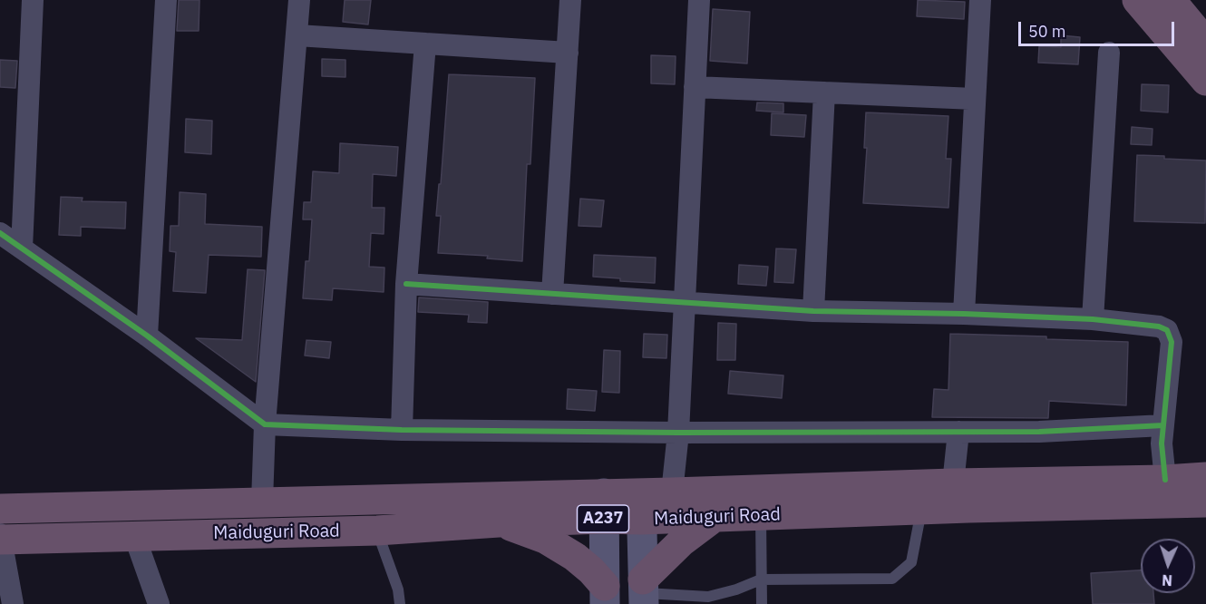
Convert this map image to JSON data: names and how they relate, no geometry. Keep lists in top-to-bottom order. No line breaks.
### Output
{"streets":{"highway":["Maiduguri Road","A237"]},"scale_bar":"50 m","north":"bottom"}
